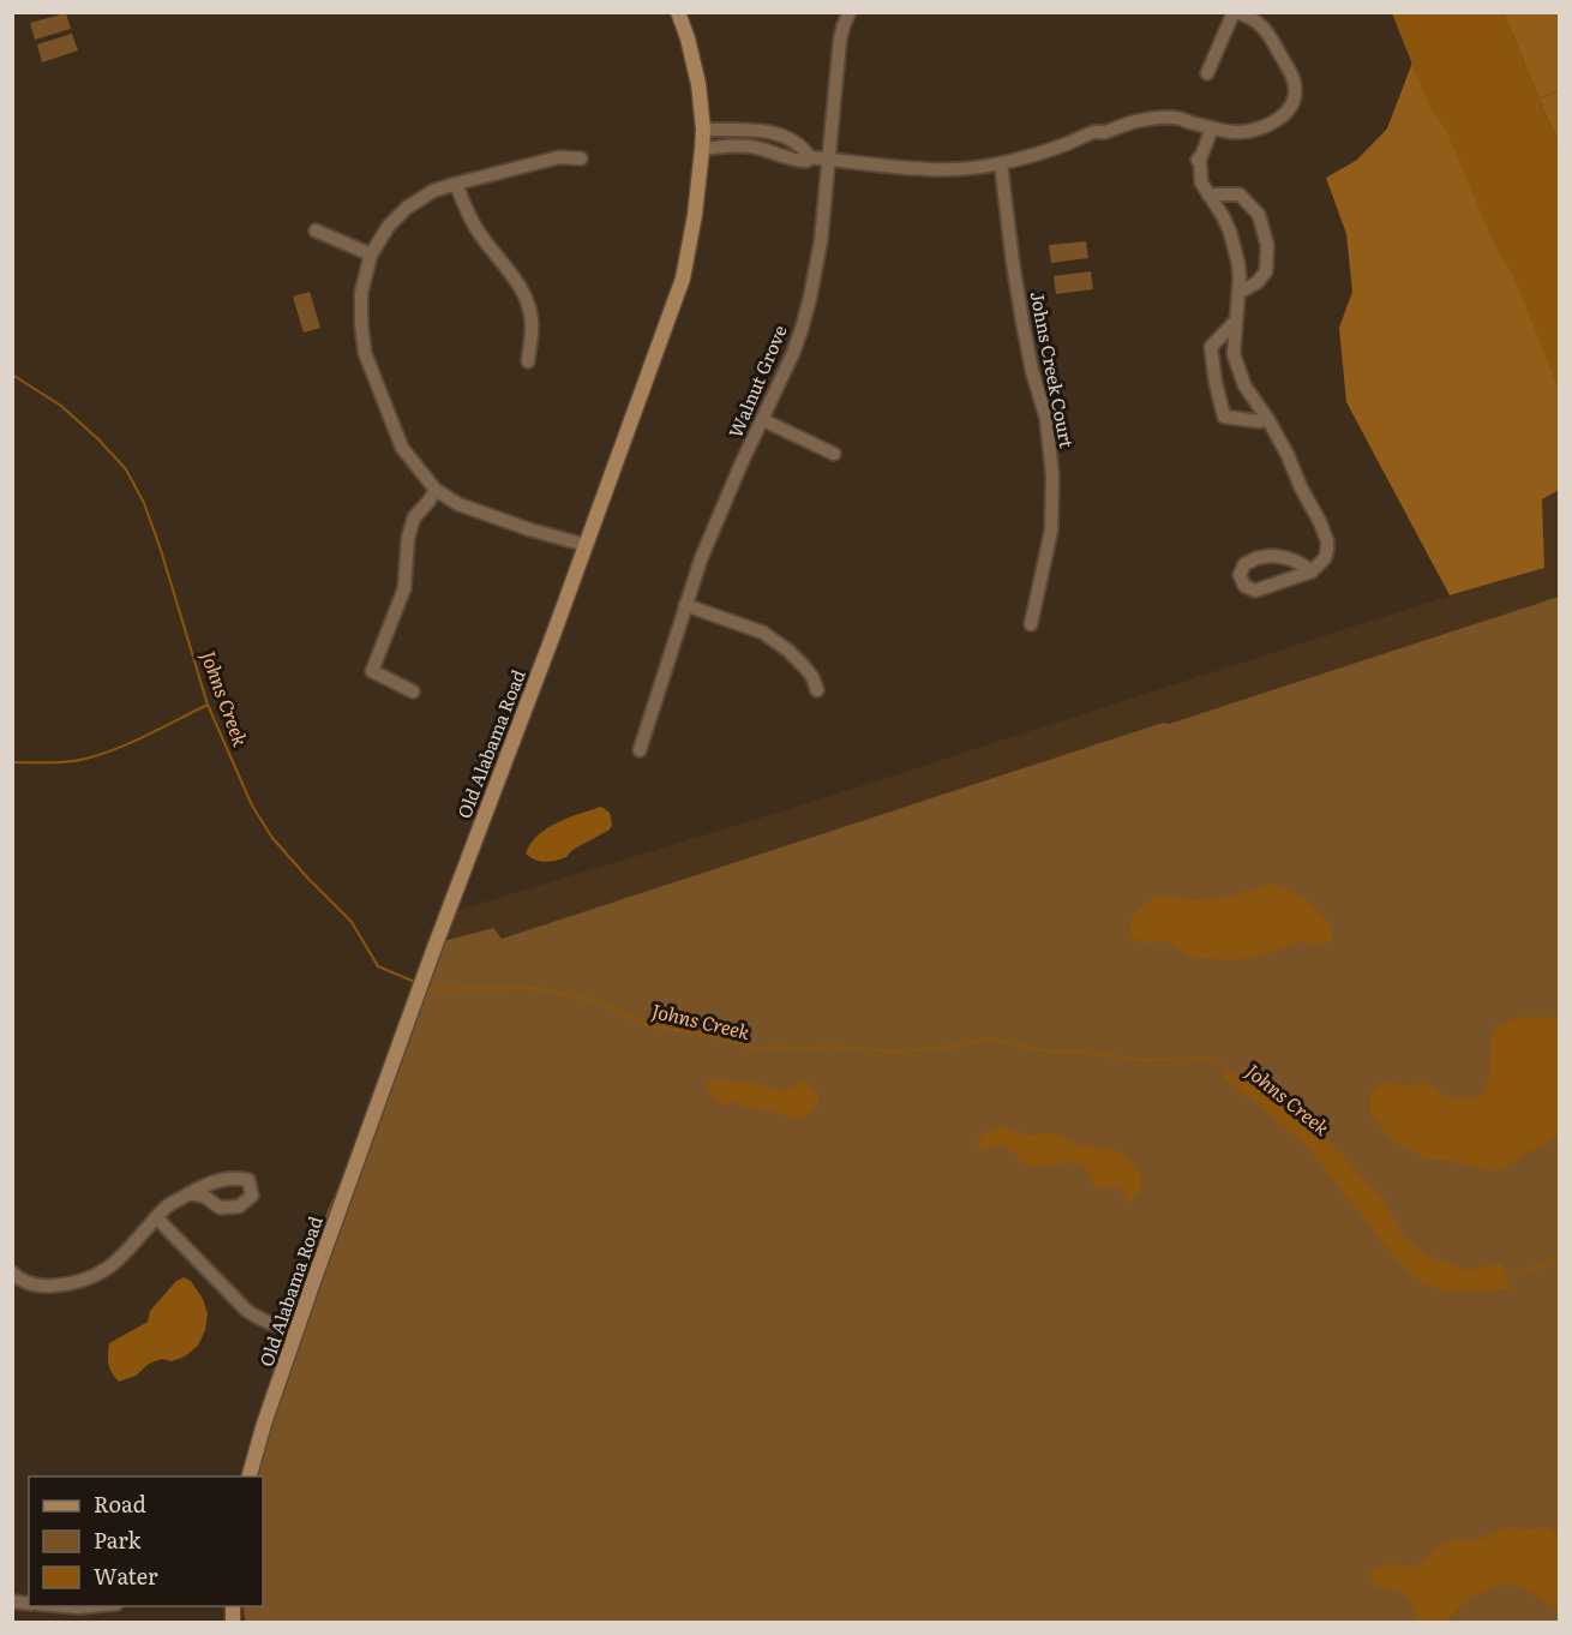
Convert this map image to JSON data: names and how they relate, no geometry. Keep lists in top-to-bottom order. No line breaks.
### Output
{"streets":{"main road":["Old Alabama Road"],"street":["Johns Creek Court","Walnut Grove"]},"water":["Johns Creek"],"legend":["Road","Park","Water"]}
